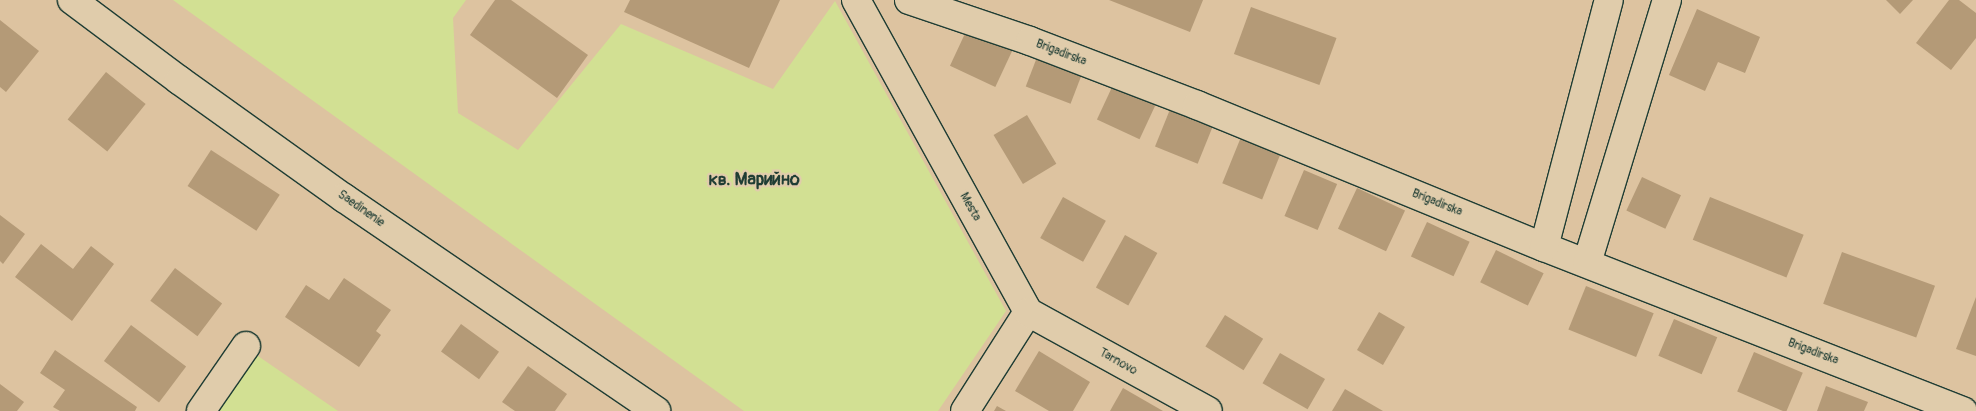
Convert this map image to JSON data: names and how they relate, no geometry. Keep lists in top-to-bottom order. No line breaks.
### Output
{"streets":{"street":["Brigadirska","Mesta","Saedinenie","Tarnovo"]},"crossings":[["Mesta","Tarnovo"]],"districts":["кв. Марийно"]}
